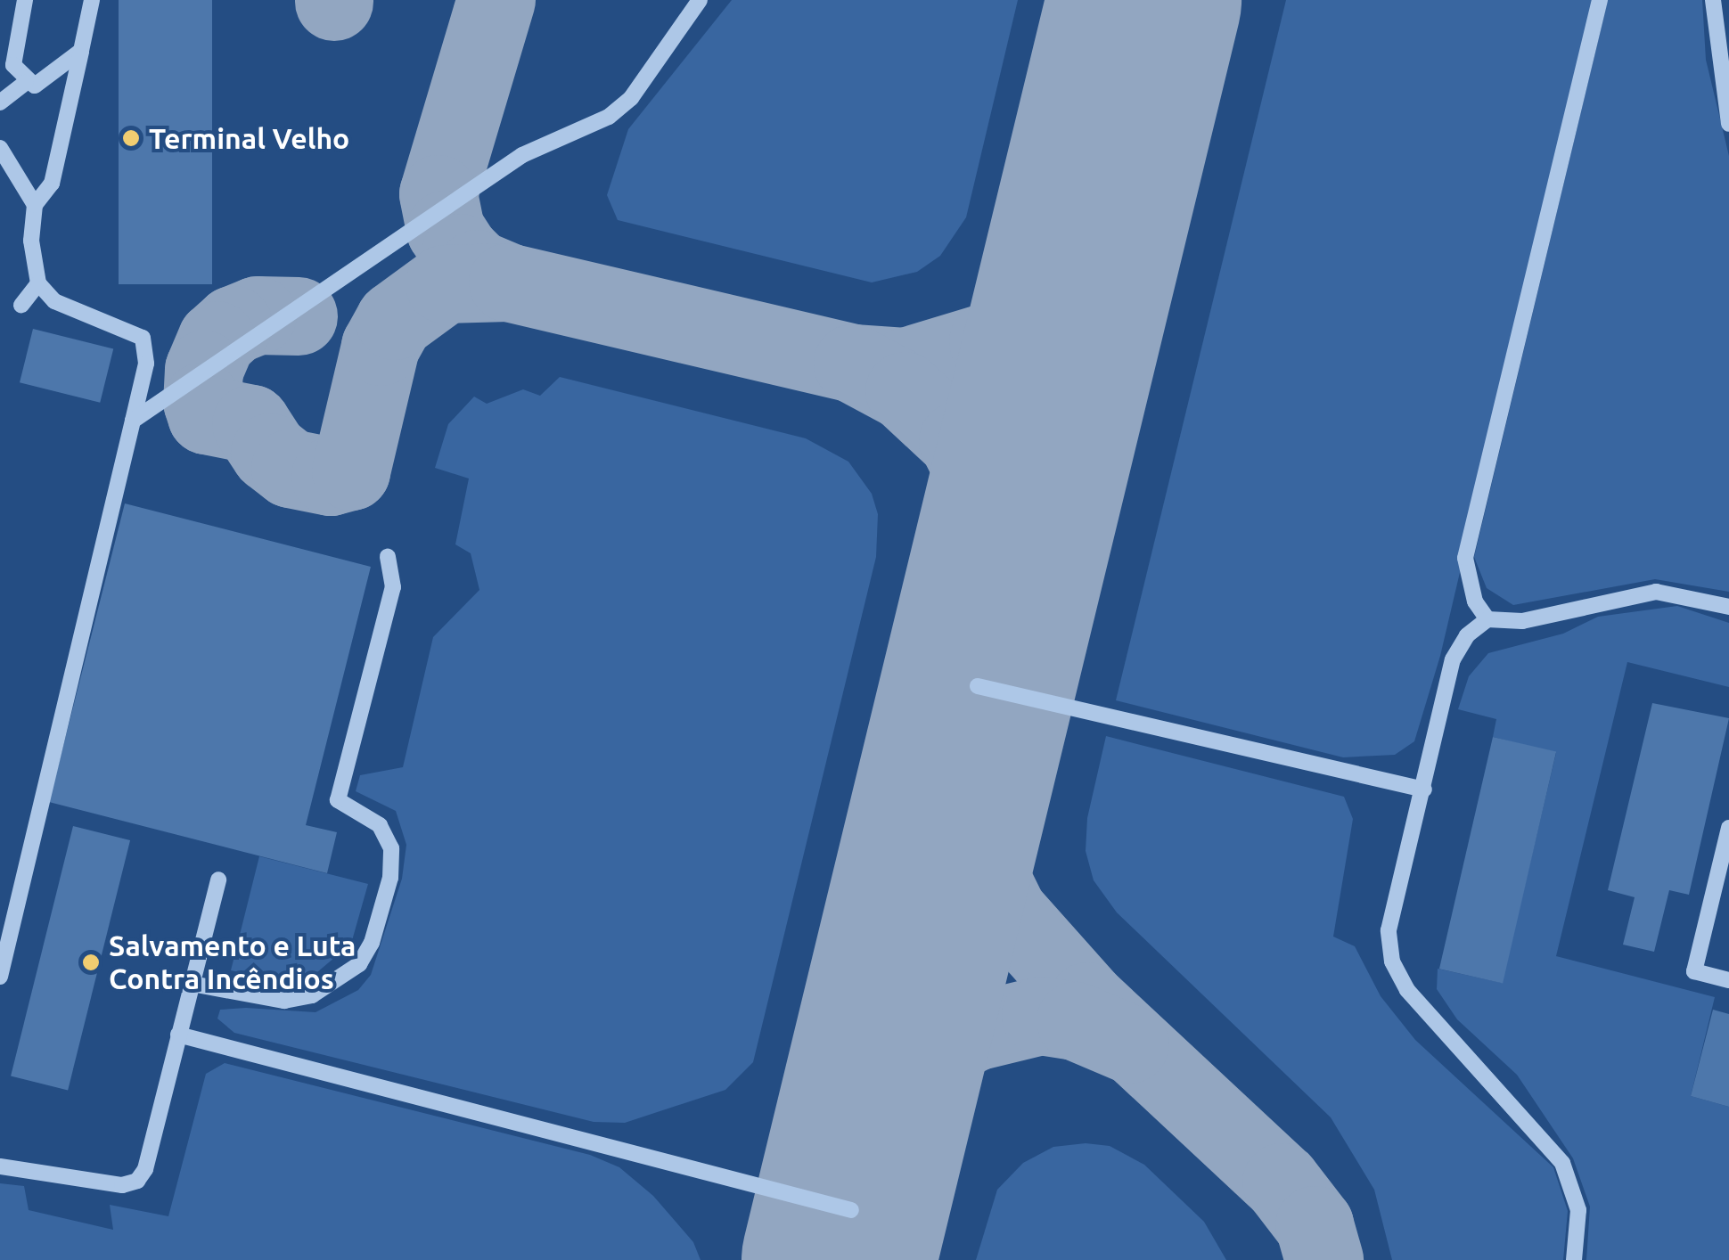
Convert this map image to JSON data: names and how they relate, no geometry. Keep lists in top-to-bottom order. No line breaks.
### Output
{"places":["Terminal Velho","Salvamento e Luta Contra Incêndios"]}
